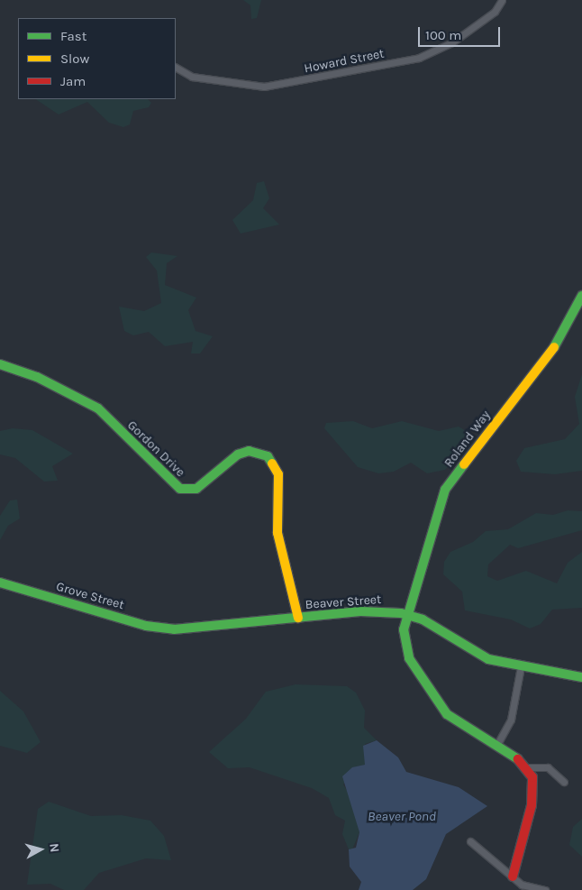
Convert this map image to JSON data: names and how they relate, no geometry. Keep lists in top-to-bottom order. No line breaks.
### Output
{"streets":{"street":["Howard Street","Roland Way","Gordon Drive","Grove Street","Beaver Street"]},"crossings":[["Roland Way","Beaver Street"],["Gordon Drive","Beaver Street"],["Grove Street","Beaver Street"]],"water":["Beaver Pond"],"legend":["Fast","Slow","Jam"],"scale_bar":"100 m","north":"right"}
